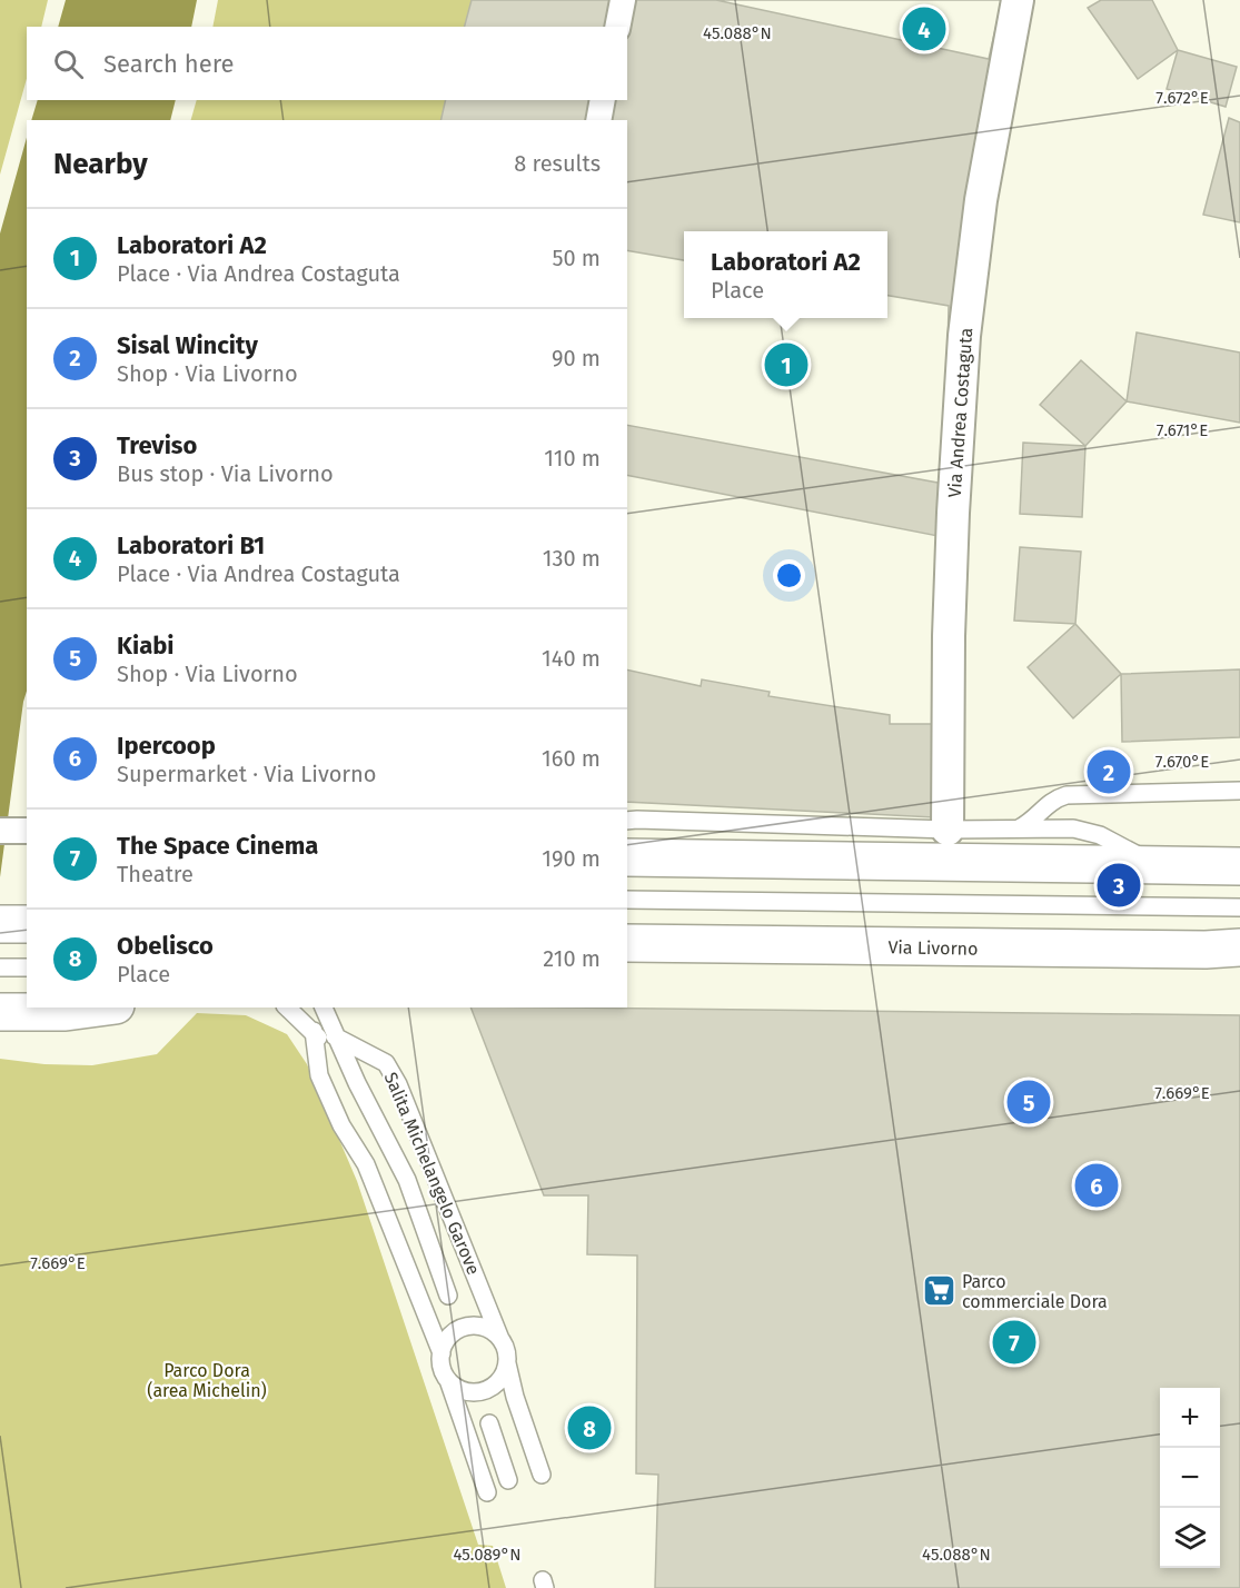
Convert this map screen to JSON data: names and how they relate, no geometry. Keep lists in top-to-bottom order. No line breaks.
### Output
{"streets":{"main road":["Via Livorno"],"street":["Via Andrea Costaguta"],"lane":["Salita Michelangelo Garove"]},"parks":["Parco Dora (area Michelin)"],"places":{"supermarket":["Parco commerciale Dora"]},"page":{"pins":["4","1","2","3","5","6","7","8"],"search":"Search here","heading":["Nearby","8 results"],"list":[{"mark":"1","name":"Laboratori A2","note":"Place · Via Andrea Costaguta","value":"50 m"},{"mark":"2","name":"Sisal Wincity","note":"Shop · Via Livorno","value":"90 m"},{"mark":"3","name":"Treviso","note":"Bus stop · Via Livorno","value":"110 m"},{"mark":"4","name":"Laboratori B1","note":"Place · Via Andrea Costaguta","value":"130 m"},{"mark":"5","name":"Kiabi","note":"Shop · Via Livorno","value":"140 m"},{"mark":"6","name":"Ipercoop","note":"Supermarket · Via Livorno","value":"160 m"},{"mark":"7","name":"The Space Cinema","note":"Theatre","value":"190 m"},{"mark":"8","name":"Obelisco","note":"Place","value":"210 m"}],"popup":["Laboratori A2","Place"],"map_buttons":["+","−"]},"coordinates":["45.088°N","7.672°E","7.671°E","7.670°E","7.669°E","45.089°N"]}
